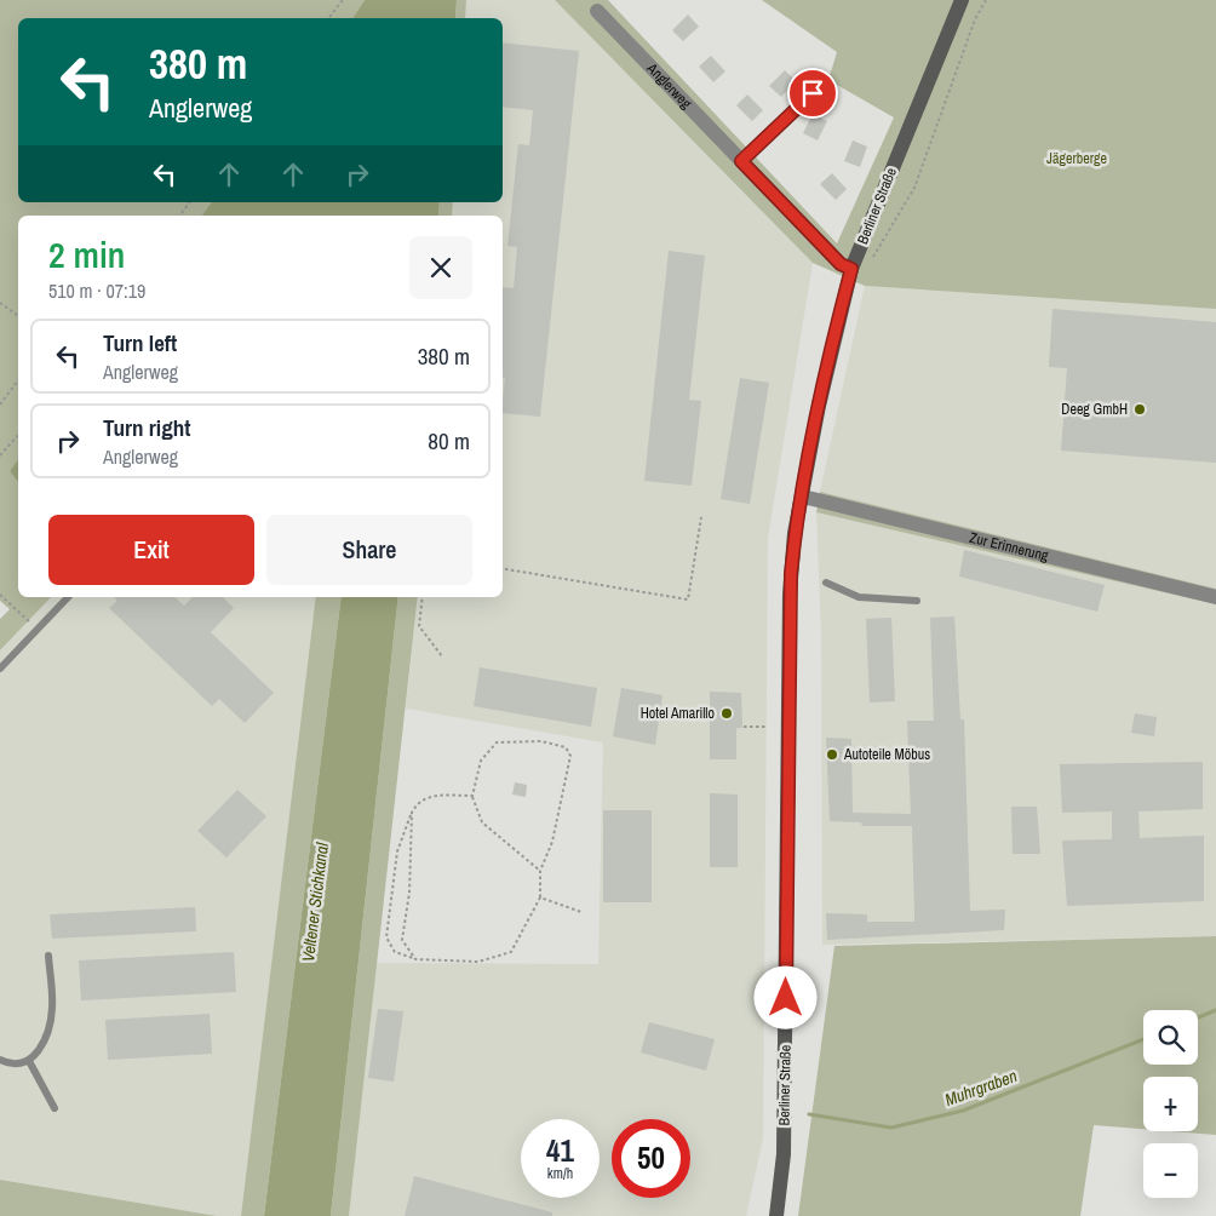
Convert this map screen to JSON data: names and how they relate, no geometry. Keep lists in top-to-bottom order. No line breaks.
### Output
{"streets":{"main road":["Berliner Straße"],"street":["Anglerweg","Zur Erinnerung"]},"crossings":[["Anglerweg","Berliner Straße"],["Berliner Straße","Zur Erinnerung"]],"water":["Veltener Stichkanal","Muhrgraben"],"parks":["Jägerberge"],"places":["Deeg GmbH","Hotel Amarillo","Autoteile Möbus"],"page":{"turn":["380 m","Anglerweg"],"heading":["2 min","510 m · 07:19"],"list":[{"name":"Turn left","note":"Anglerweg","value":"380 m"},{"name":"Turn right","note":"Anglerweg","value":"80 m"}],"buttons":["Exit","Share"],"map_buttons":["+","−"],"speed":"41 km/h","limit":"50"}}
